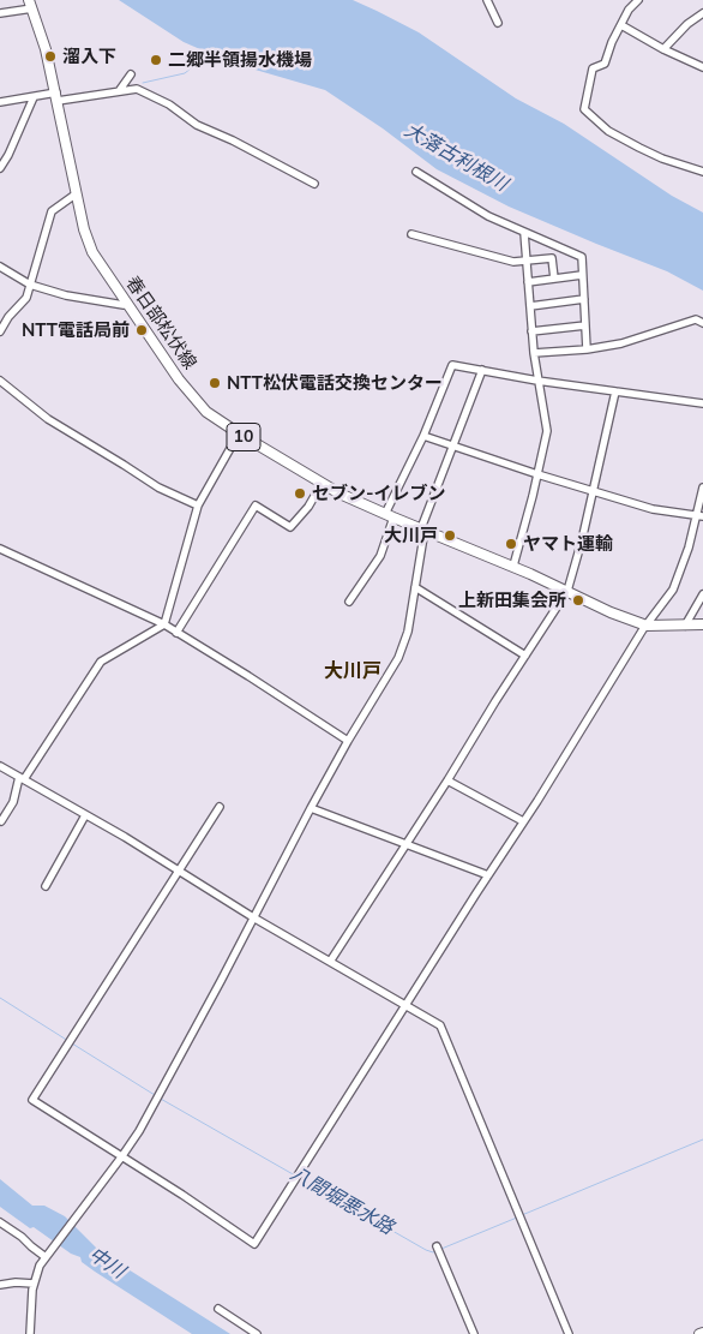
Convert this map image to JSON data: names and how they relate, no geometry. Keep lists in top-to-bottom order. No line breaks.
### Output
{"streets":{"main road":["春日部松伏線","10"]},"districts":["大川戸"],"water":["大落古利根川","八間堀悪水路","中川"],"places":["溜入下","二郷半領揚水機場","NTT電話局前","NTT松伏電話交換センター","セブン-イレブン","大川戸","ヤマト運輸","上新田集会所"]}
